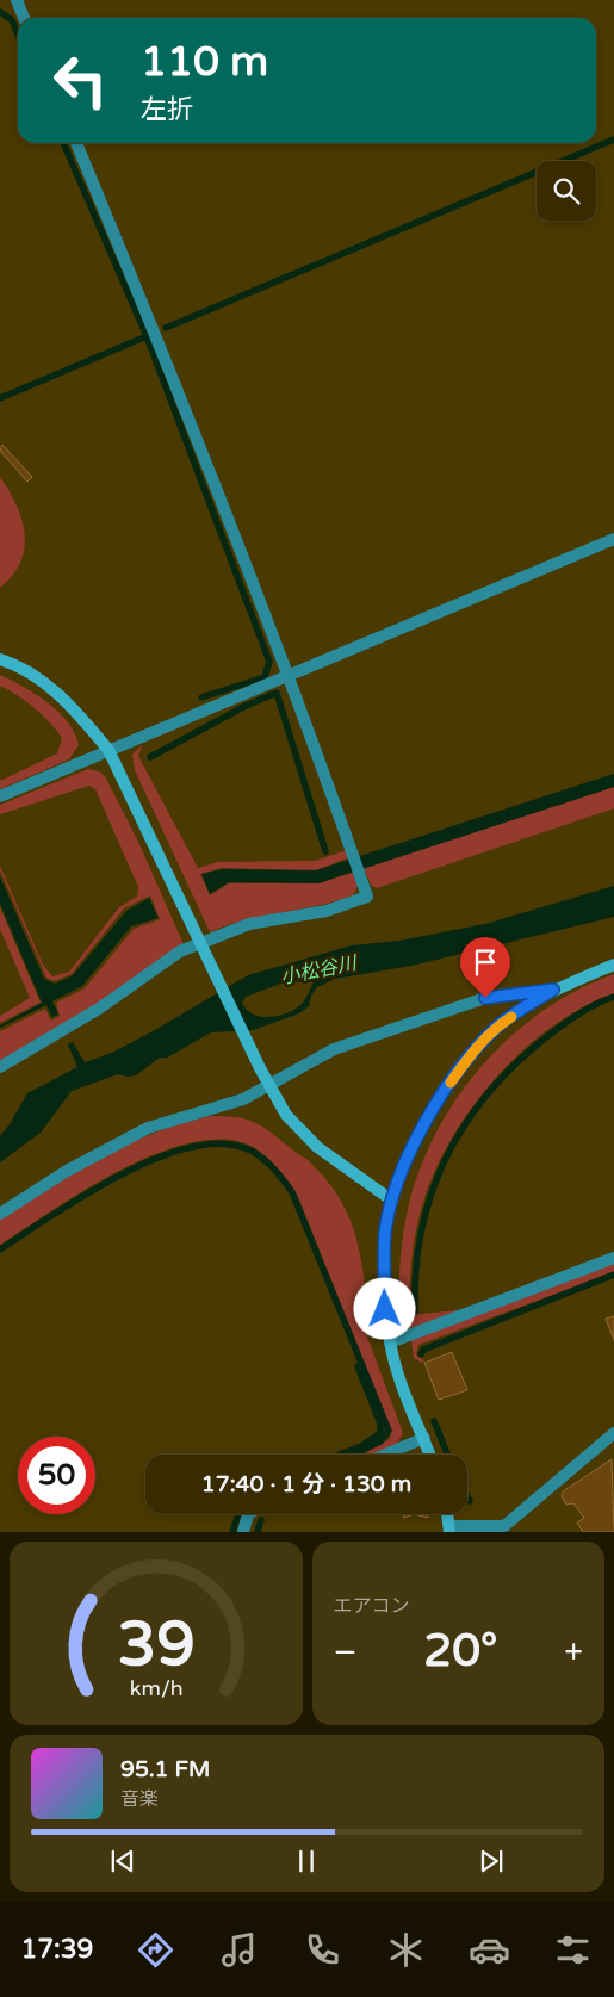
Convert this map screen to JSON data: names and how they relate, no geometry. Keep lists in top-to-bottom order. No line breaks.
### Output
{"water":["小松谷川"],"page":{"turn":["110 m","左折"],"limit":"50","trip":"17:40 · 1 分 · 130 m","tile":"エアコン","heat":["−","20°","+"],"song":["95.1 FM","音楽"],"tabs":"17:39","gauge":["39","km/h"]}}
